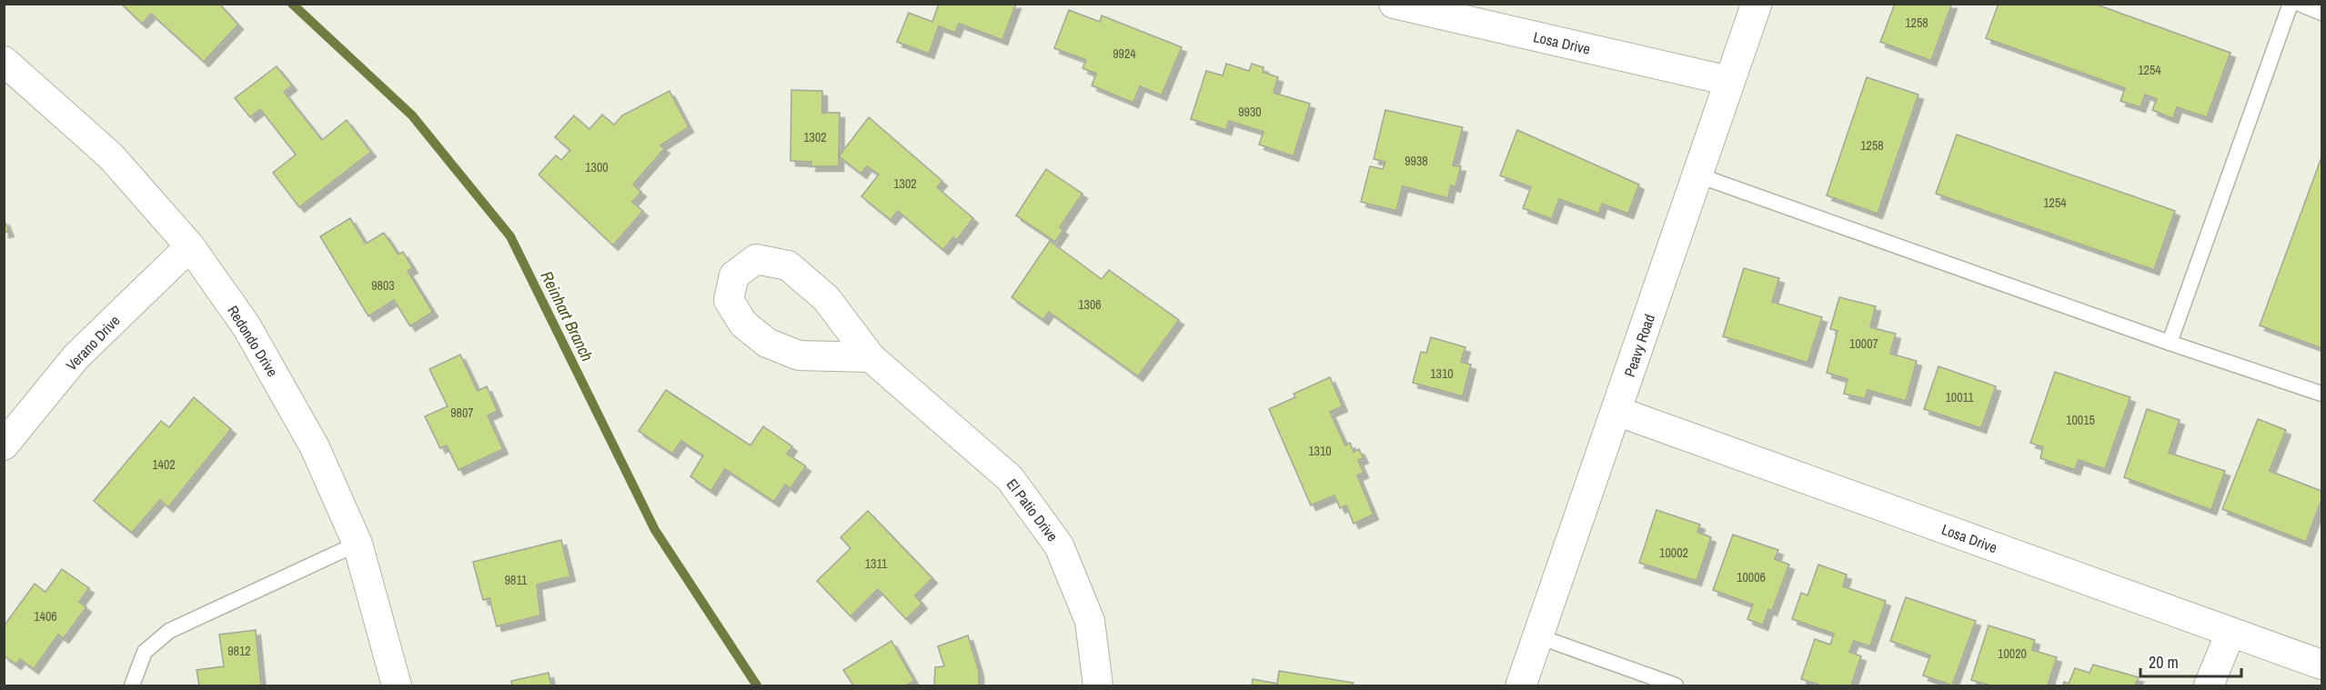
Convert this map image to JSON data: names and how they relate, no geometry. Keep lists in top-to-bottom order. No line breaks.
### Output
{"streets":{"street":["Losa Drive","Redondo Drive","Verano Drive","Peavy Road","El Patio Drive"]},"crossings":[["Losa Drive","Peavy Road"],["Redondo Drive","Verano Drive"]],"water":["Reinhart Branch"],"house_numbers":["1258","9924","1254","9930","1302","1258","9938","1300","1302","1254","9803","1306","10007","1310","10011","9807","10015","1310","1402","10002","1311","10006","9811","1406","9812","10020"],"scale_bar":"20 m"}
